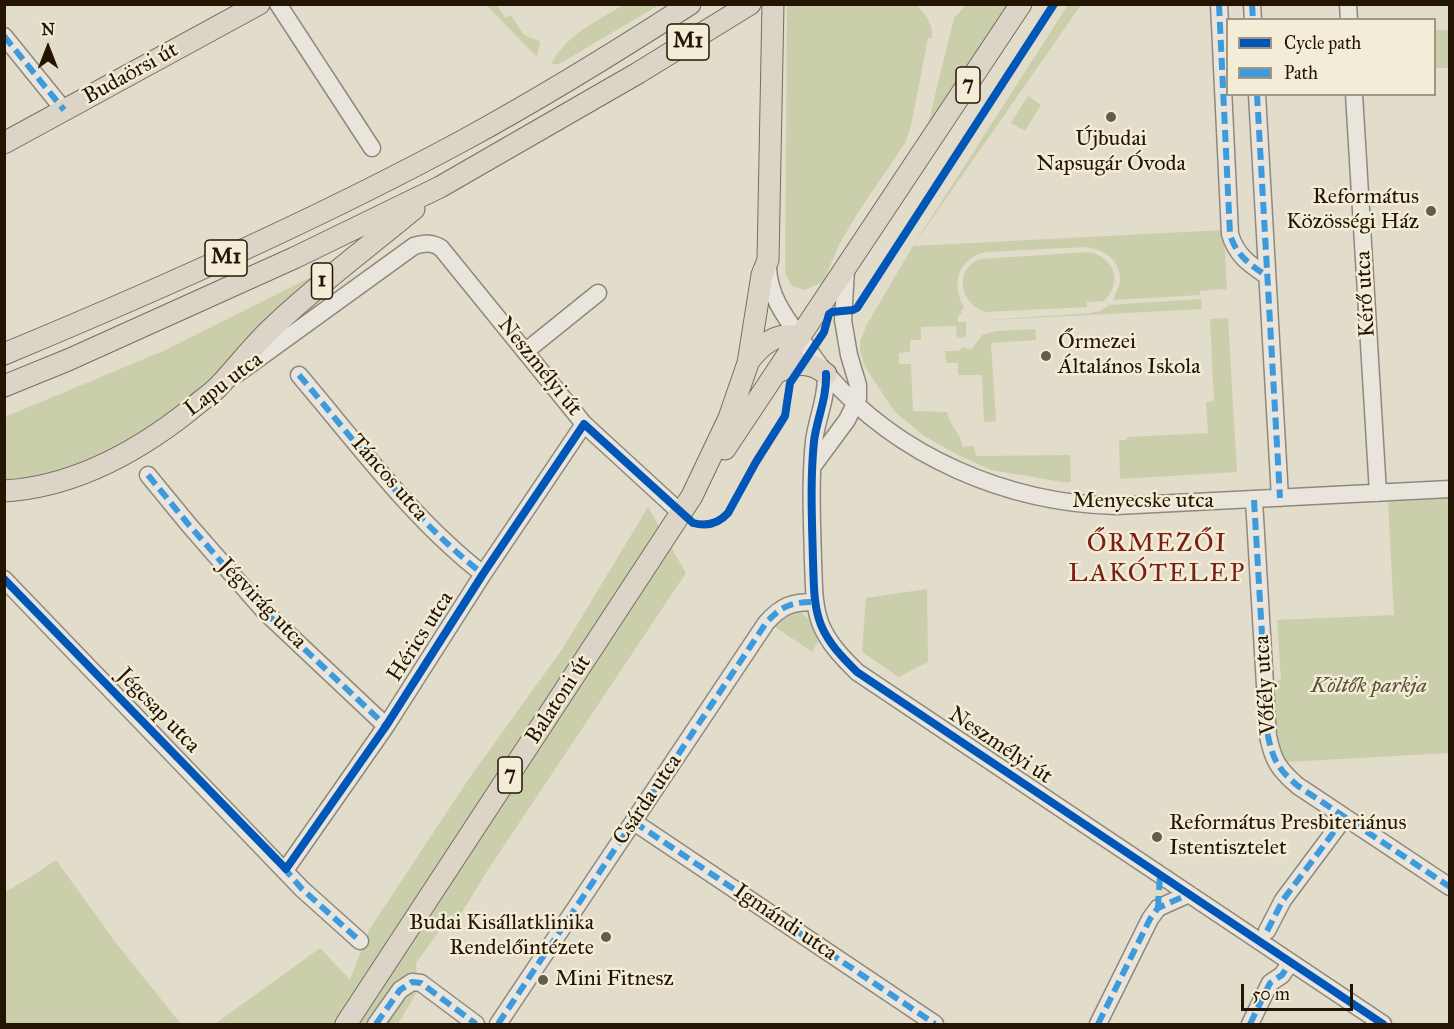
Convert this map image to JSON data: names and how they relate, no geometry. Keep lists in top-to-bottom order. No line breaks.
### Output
{"streets":{"main road":["M1","Budaörsi út","7","1","Lapu utca","Balatoni út"],"street":["Kérő utca","Neszmélyi út","Táncos utca","Menyecske utca","Jégvirág utca","Hérics utca","Vőfély utca","Jégcsap utca","Csárda utca","Igmándi utca"]},"crossings":[["M1","1"],["7","Neszmélyi út"],["7","Menyecske utca"],["7","Balatoni út"],["1","Lapu utca"],["Kérő utca","Menyecske utca"],["Neszmélyi út","Lapu utca"],["Neszmélyi út","Menyecske utca"],["Neszmélyi út","Hérics utca"],["Neszmélyi út","Balatoni út"],["Neszmélyi út","Csárda utca"],["Táncos utca","Hérics utca"],["Menyecske utca","Vőfély utca"],["Jégvirág utca","Hérics utca"],["Hérics utca","Jégcsap utca"],["Csárda utca","Igmándi utca"]],"districts":["ŐRMEZŐI LAKÓTELEP"],"parks":["Költők parkja"],"places":["Újbudai Napsugár Óvoda","Református Közösségi Ház","Őrmezei Általános Iskola","Református Presbiteriánus Istentisztelet","Budai Kisállatklinika Rendelőintézete","Mini Fitnesz"],"legend":["Cycle path","Path"],"scale_bar":"50 m","north":"top"}
